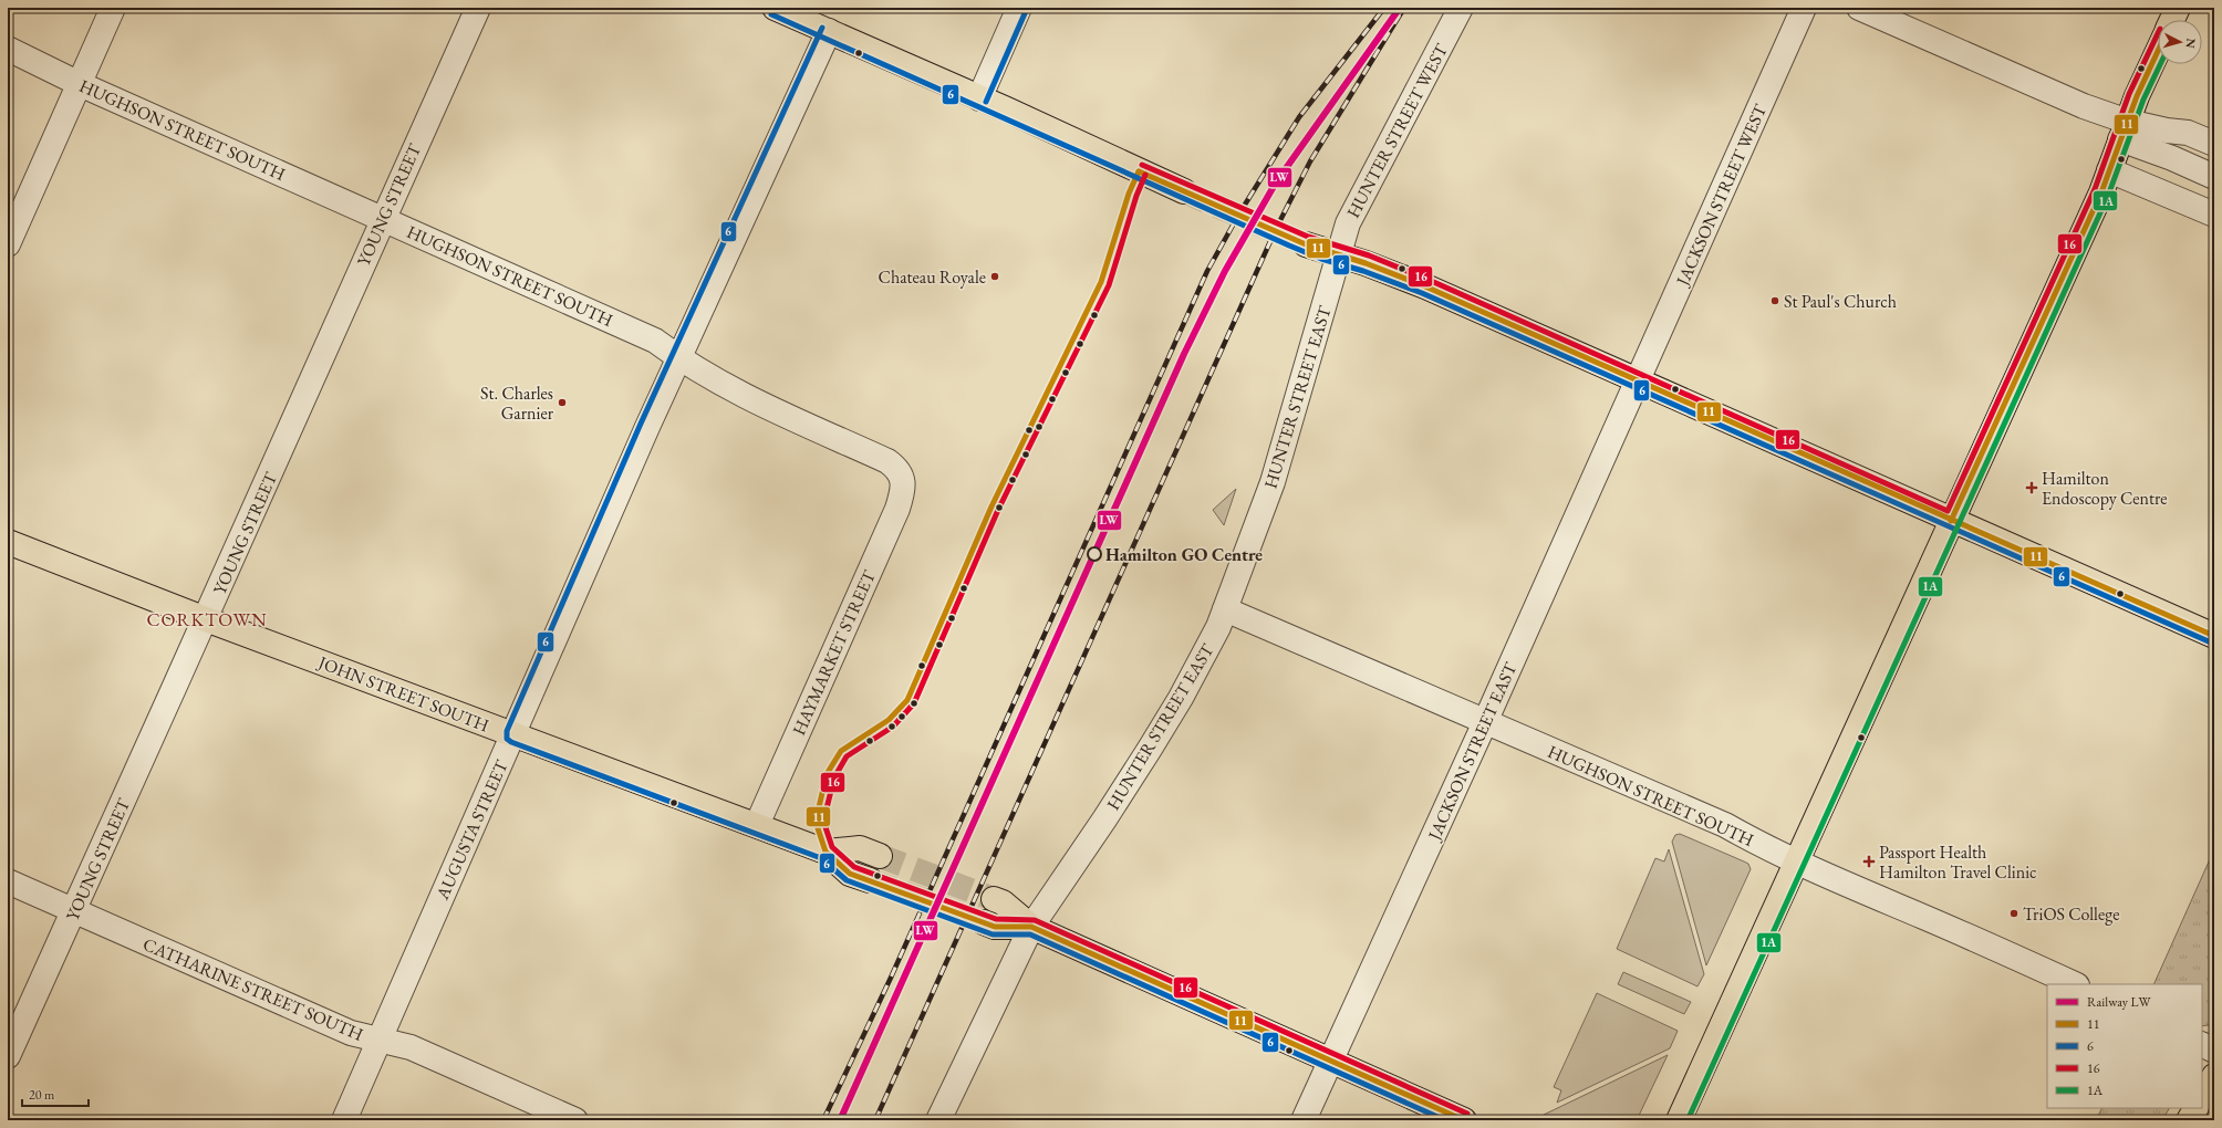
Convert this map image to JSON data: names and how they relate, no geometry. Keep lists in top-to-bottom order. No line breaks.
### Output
{"streets":{"main road":["JOHN STREET SOUTH"],"street":["HUGHSON STREET SOUTH","HUNTER STREET WEST","JACKSON STREET WEST","YOUNG STREET","HUNTER STREET EAST","HAYMARKET STREET","JACKSON STREET EAST","AUGUSTA STREET","CATHARINE STREET SOUTH"]},"crossings":[["HUGHSON STREET SOUTH","YOUNG STREET"],["HUGHSON STREET SOUTH","HUNTER STREET EAST"],["HUGHSON STREET SOUTH","HAYMARKET STREET"],["HUGHSON STREET SOUTH","JACKSON STREET EAST"],["HUGHSON STREET SOUTH","AUGUSTA STREET"],["HUNTER STREET WEST","HUNTER STREET EAST"],["JACKSON STREET WEST","JACKSON STREET EAST"],["YOUNG STREET","JOHN STREET SOUTH"],["YOUNG STREET","CATHARINE STREET SOUTH"],["HAYMARKET STREET","JOHN STREET SOUTH"],["JOHN STREET SOUTH","AUGUSTA STREET"],["AUGUSTA STREET","CATHARINE STREET SOUTH"]],"districts":["CORKTOWN"],"places":{"other":["Chateau Royale","St Paul's Church","St. Charles Garnier","Hamilton GO Centre","TriOS College"],"health":["Hamilton Endoscopy Centre","Passport Health Hamilton Travel Clinic"]},"lines":["rail line LW","transit line 6","transit line 16","transit line 11","transit line 1A"],"legend":["Railway LW","11","6","16","1A"],"scale_bar":"20 m","north":"right"}
